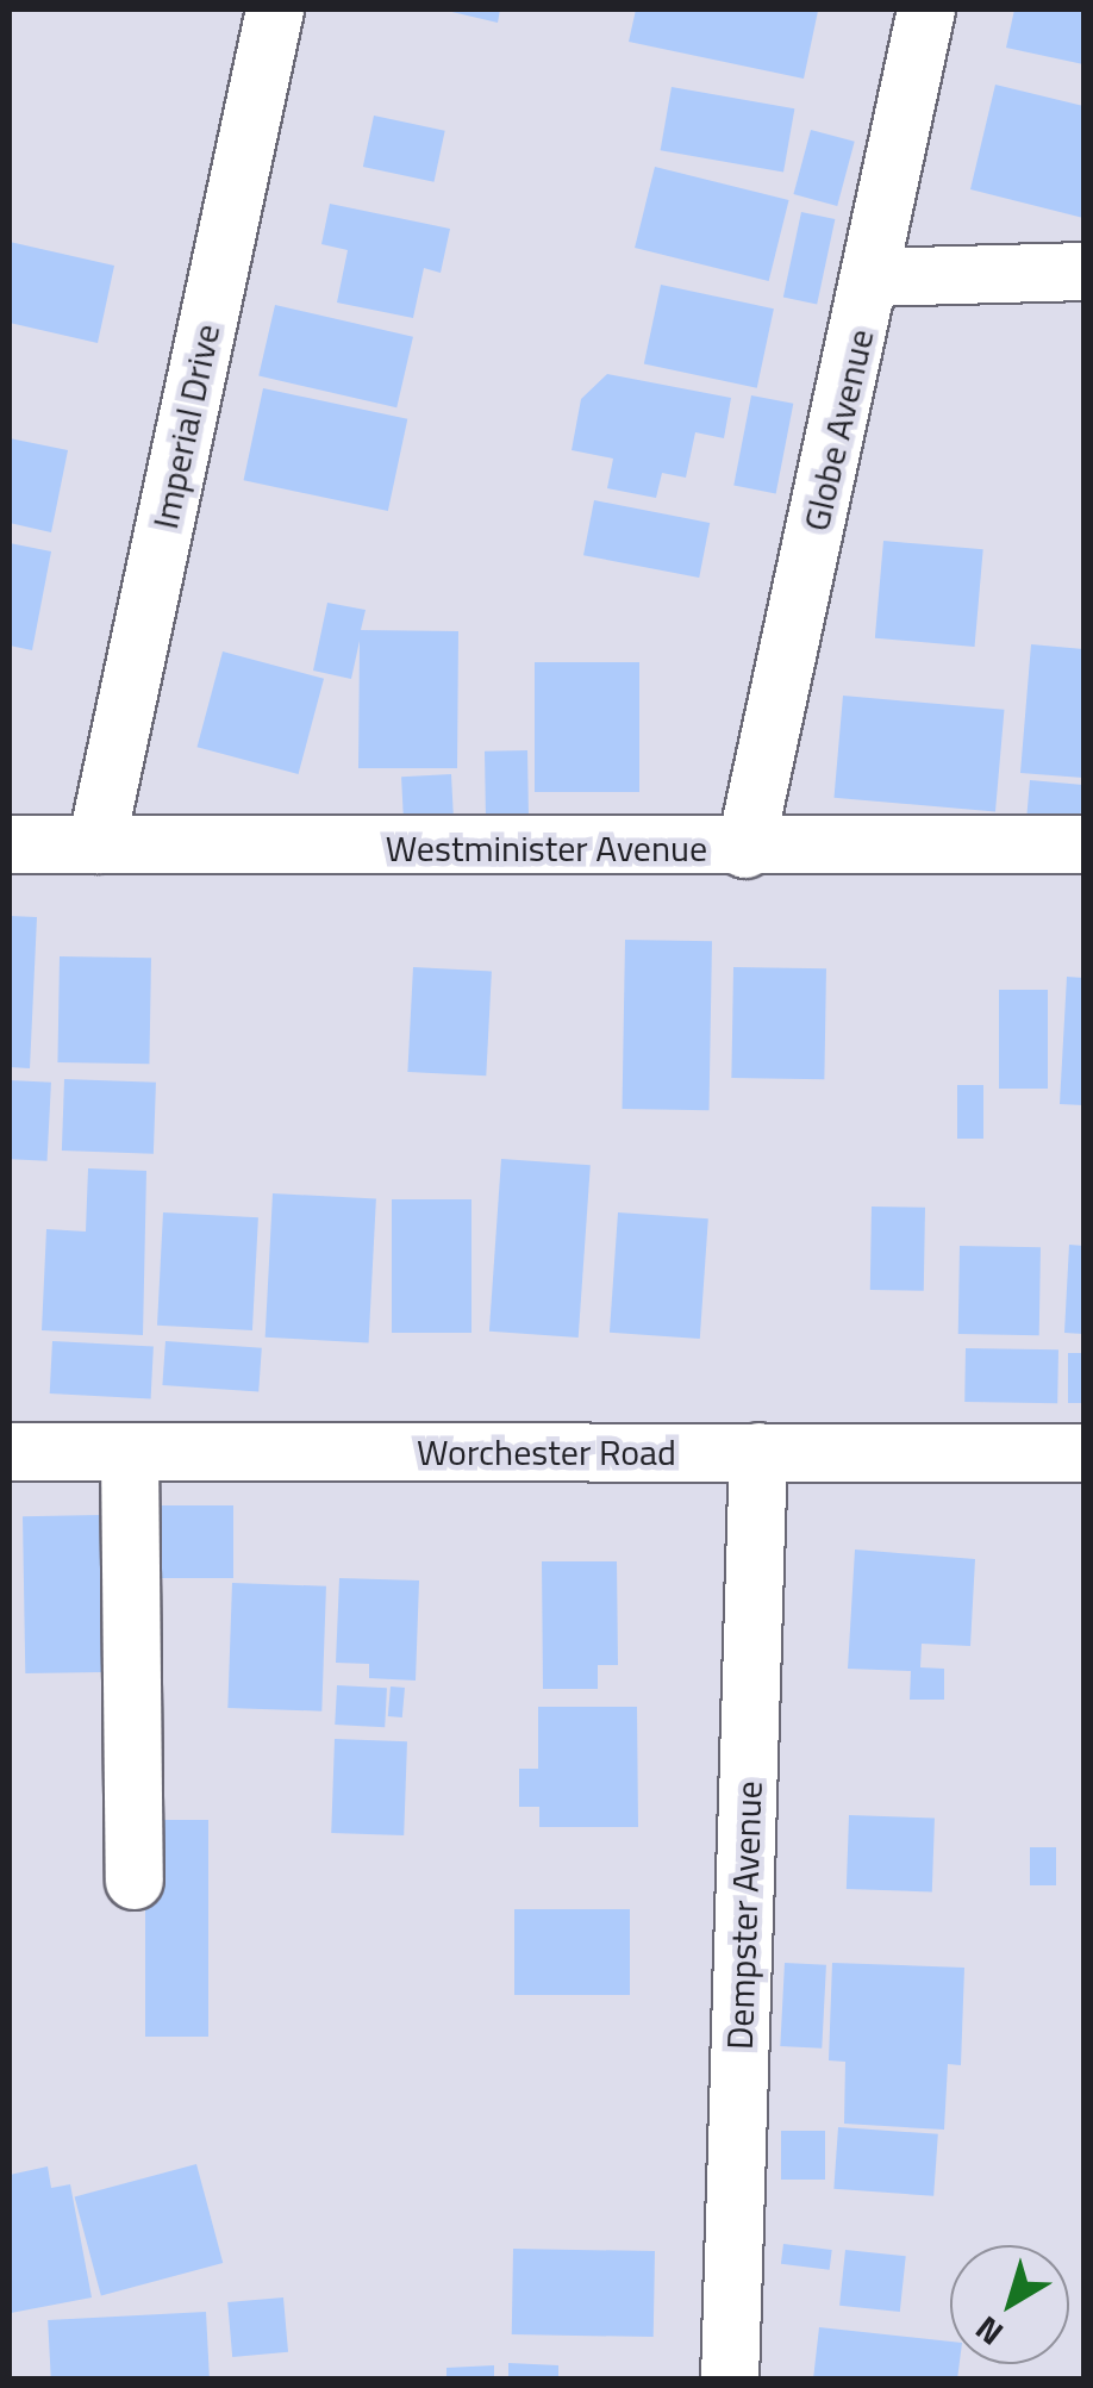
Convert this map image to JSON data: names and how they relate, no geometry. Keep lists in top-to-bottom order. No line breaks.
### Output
{"streets":{"street":["Imperial Drive","Globe Avenue","Westminister Avenue","Worchester Road","Dempster Avenue"]},"crossings":[["Imperial Drive","Westminister Avenue"],["Globe Avenue","Westminister Avenue"],["Worchester Road","Dempster Avenue"]],"north":"bottom left"}
